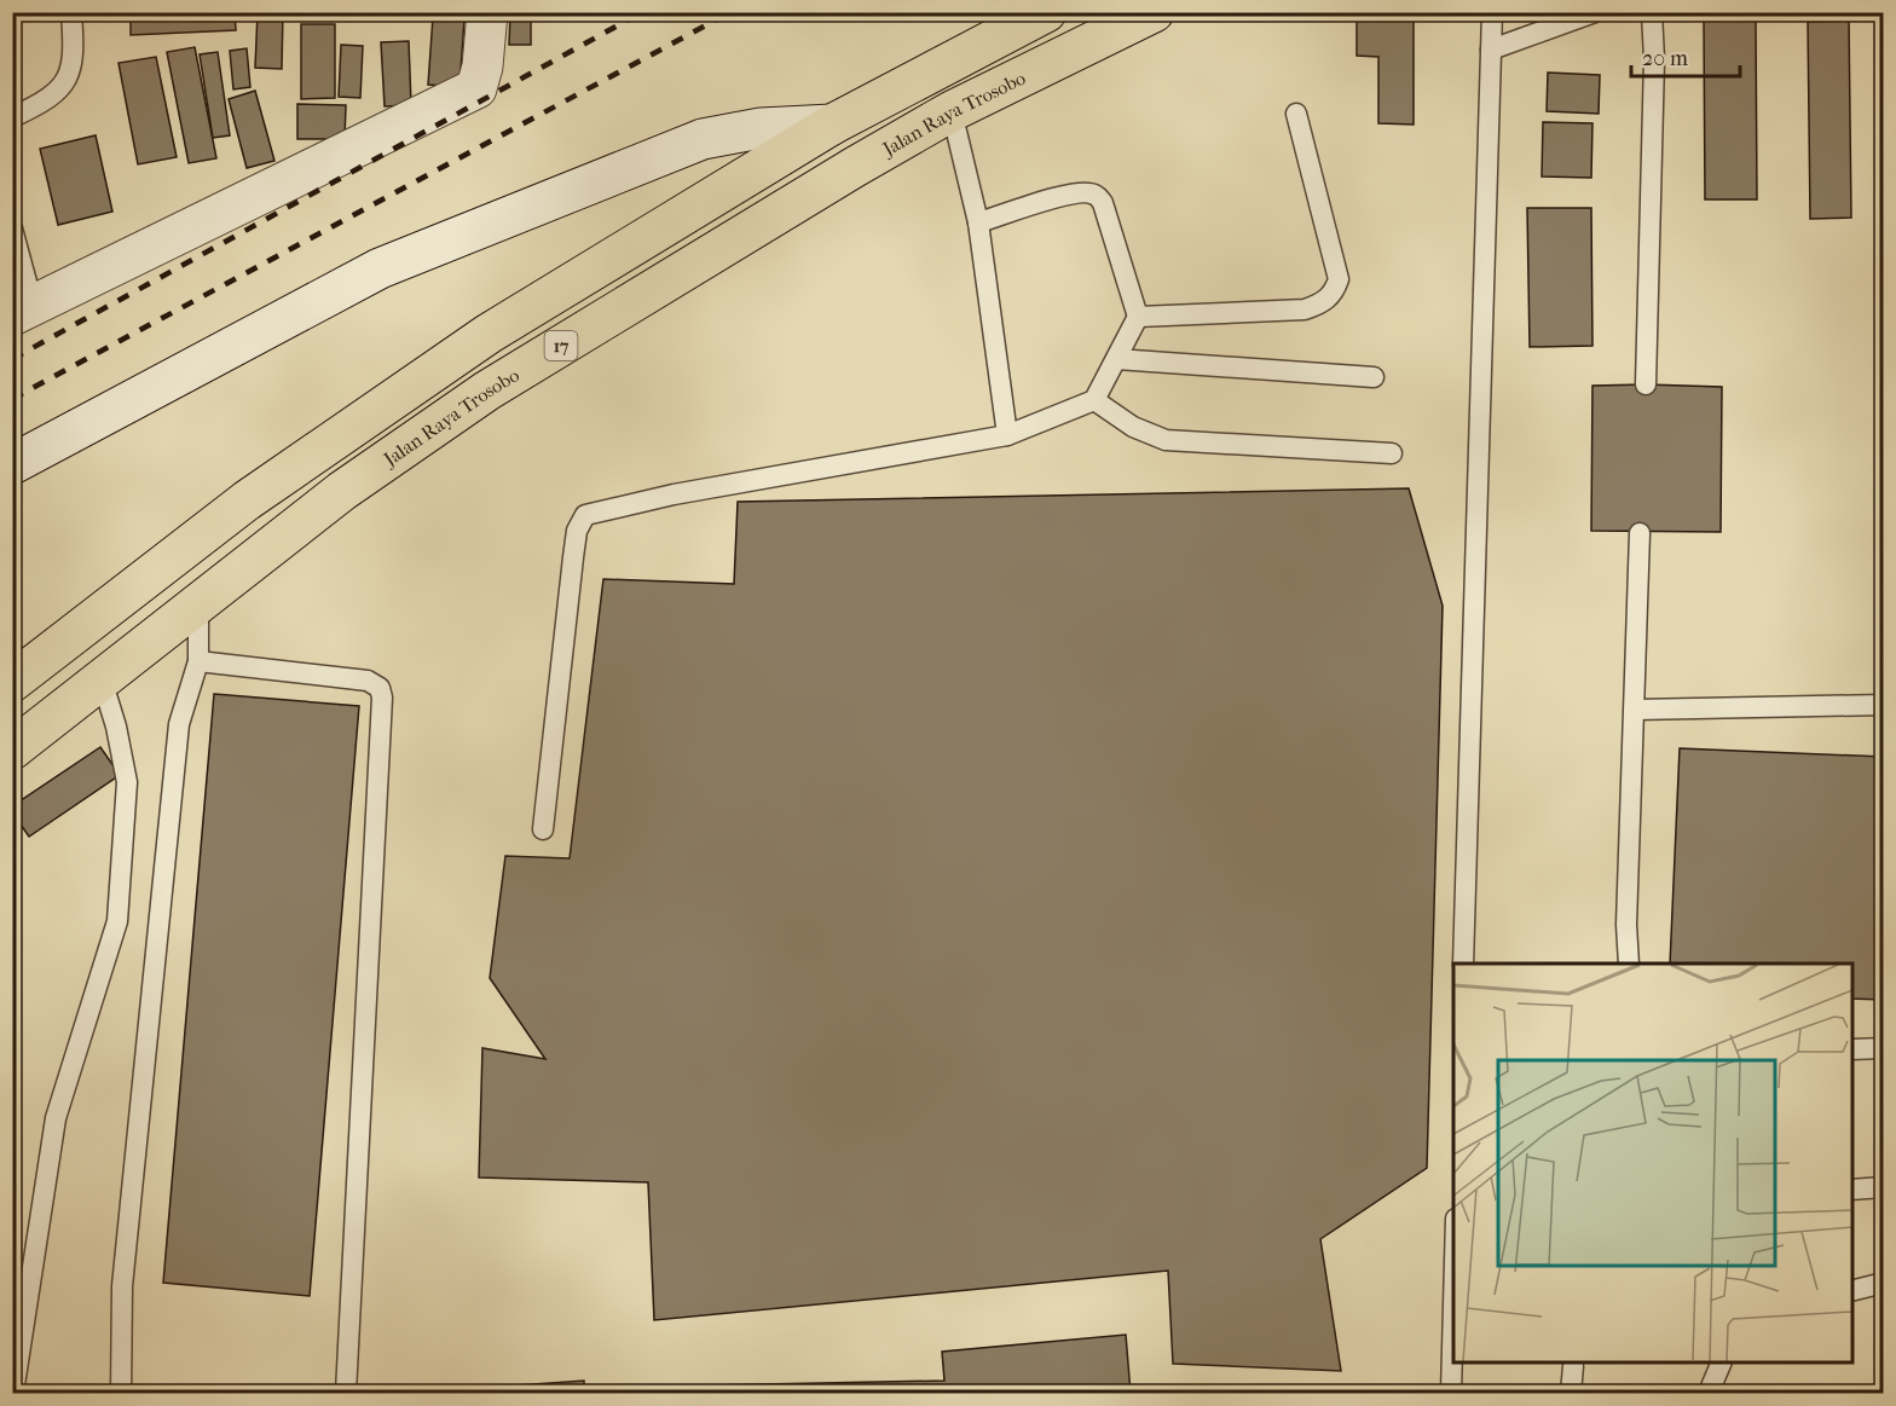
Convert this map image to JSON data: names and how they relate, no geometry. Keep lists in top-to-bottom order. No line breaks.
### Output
{"streets":{"highway":["Jalan Raya Trosobo","17"]},"scale_bar":"20 m"}
